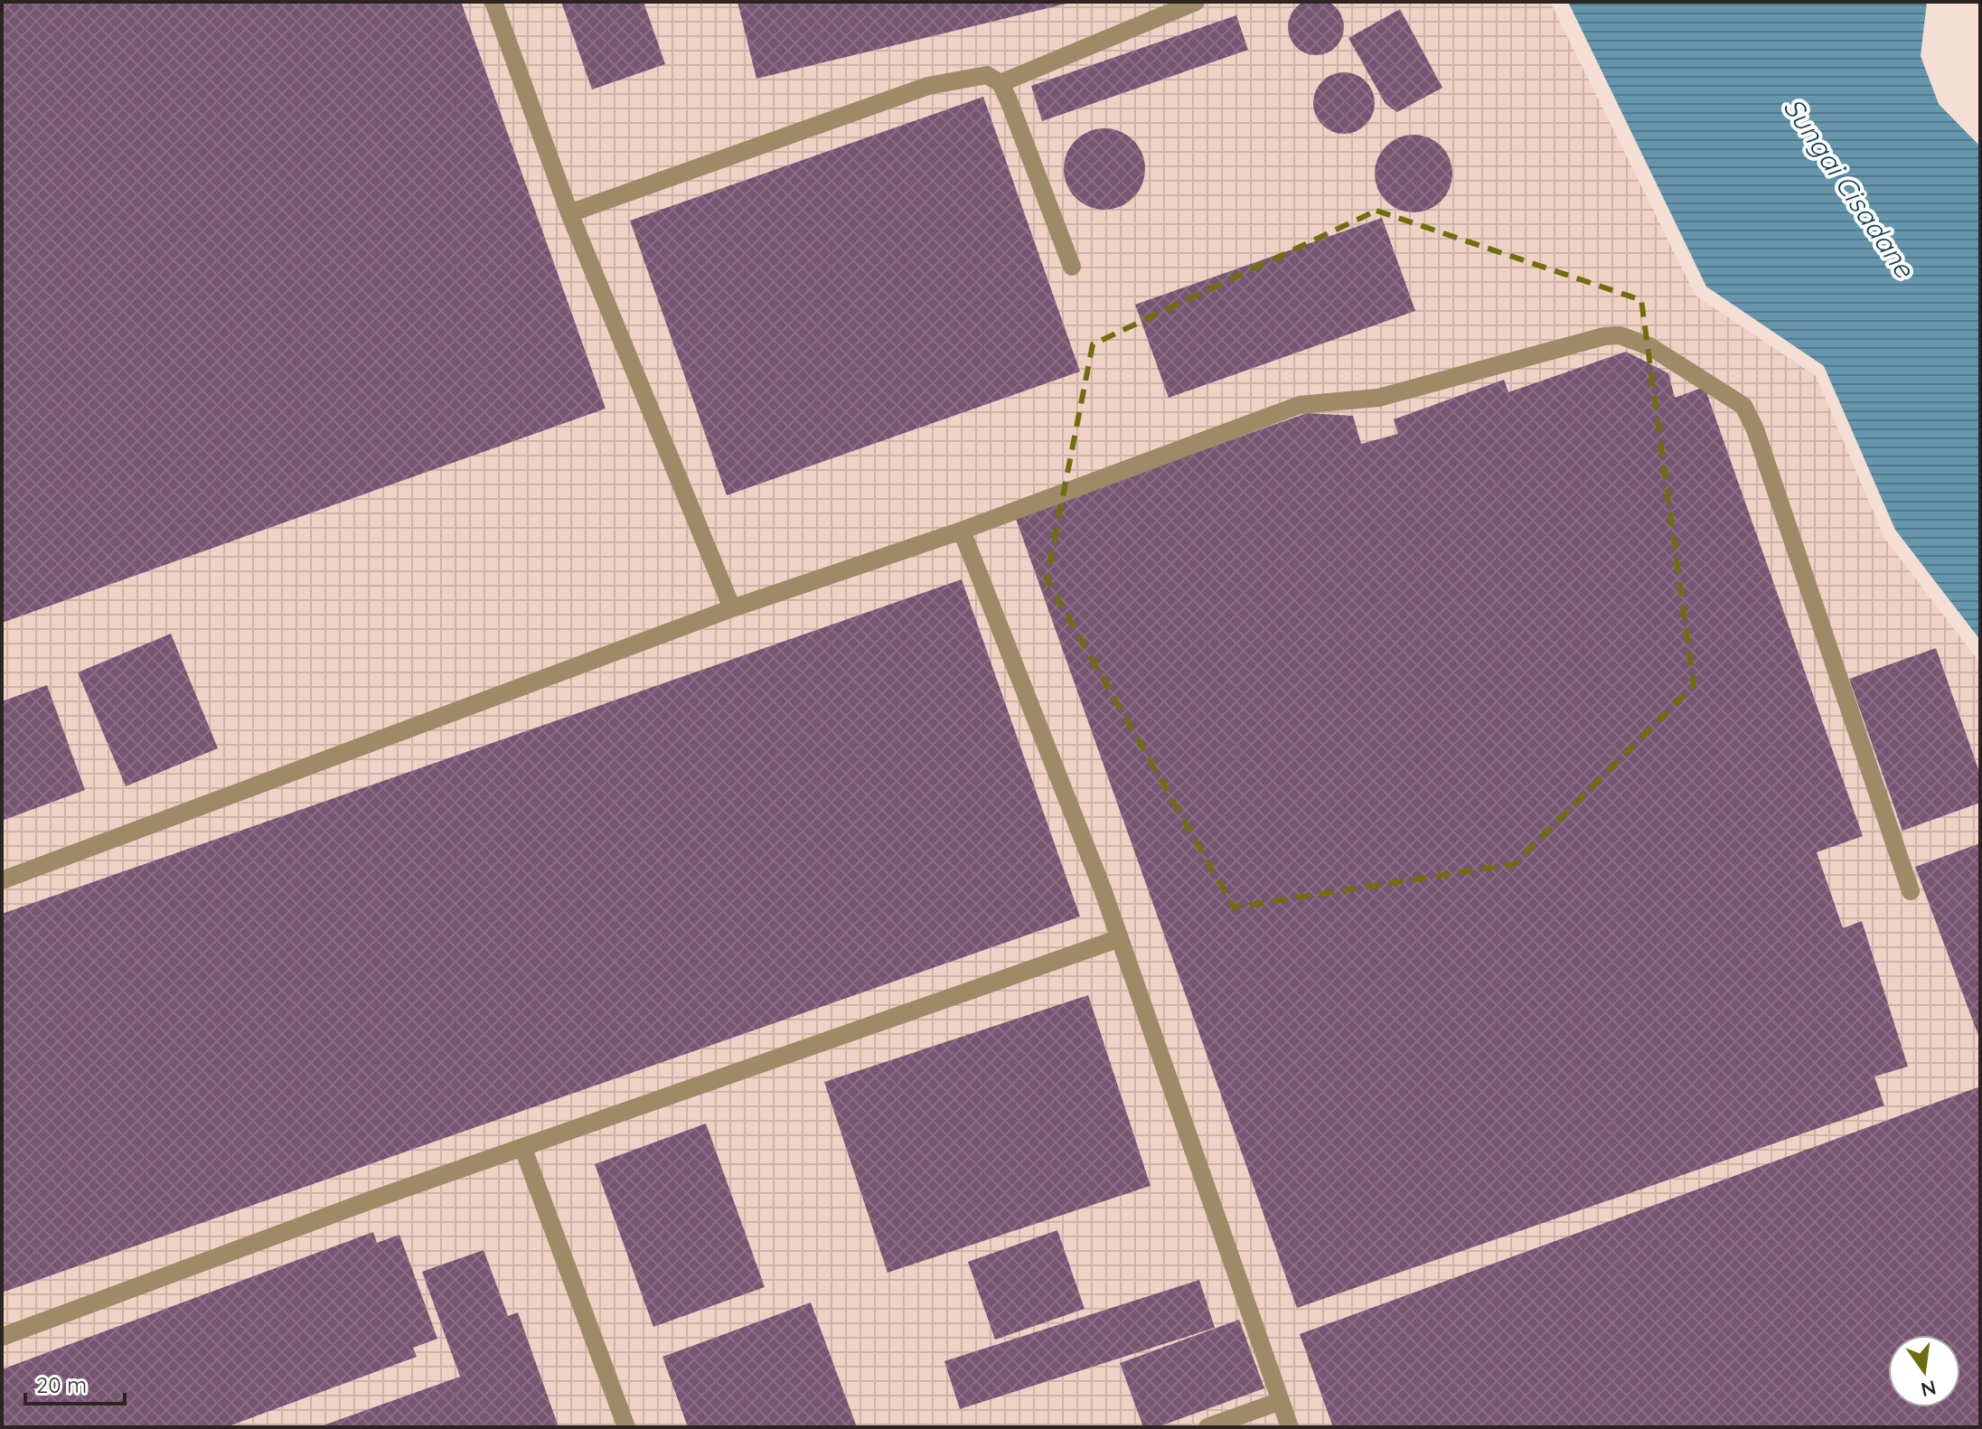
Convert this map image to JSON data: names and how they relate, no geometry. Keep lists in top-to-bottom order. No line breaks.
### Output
{"water":["Sungai Cisadane"],"scale_bar":"20 m","north":"bottom"}
